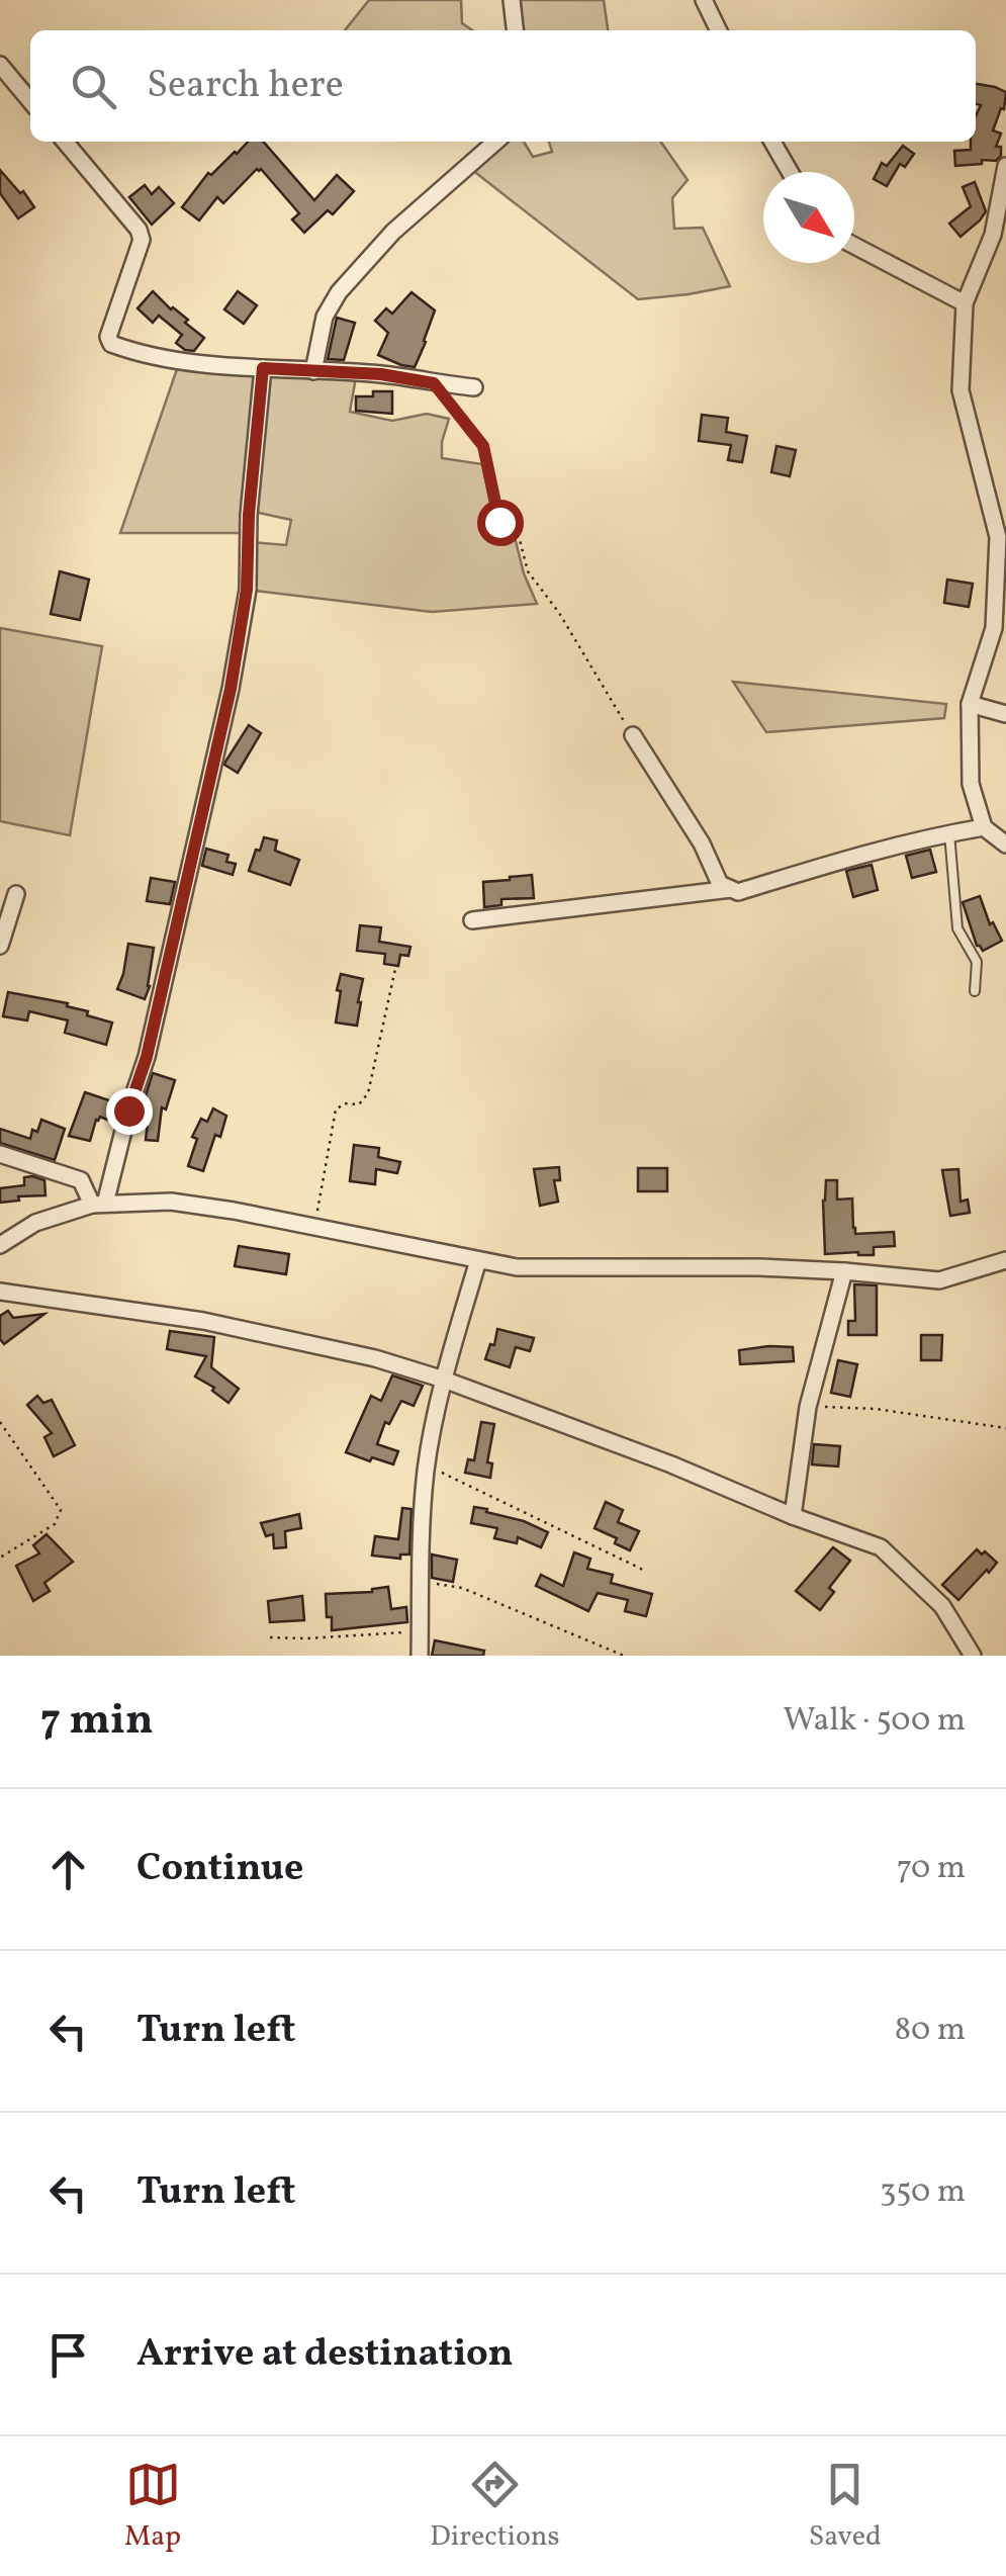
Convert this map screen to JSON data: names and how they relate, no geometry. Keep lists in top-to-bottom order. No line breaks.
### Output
{"north":"bottom right","page":{"search":"Search here","heading":["7 min","Walk · 500 m"],"list":[["Continue","70 m"],["Turn left","80 m"],["Turn left","350 m"],"Arrive at destination"],"nav":["Map","Directions","Saved"]}}
